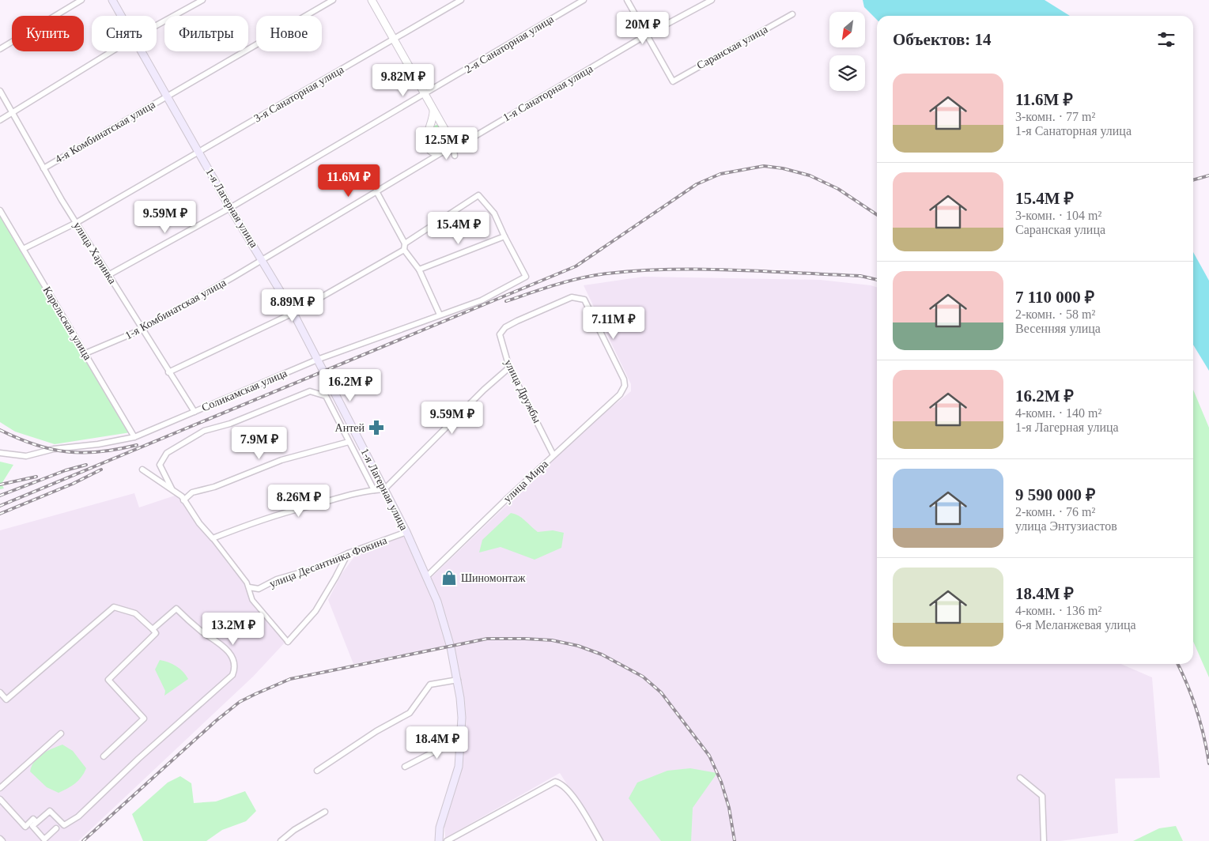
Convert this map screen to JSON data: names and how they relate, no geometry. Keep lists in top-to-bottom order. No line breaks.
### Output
{"streets":{"main road":["1-я Лагерная улица"],"street":["2-я Санаторная улица","Саранская улица","1-я Санаторная улица","3-я Санаторная улица","4-я Комбинатская улица","улица Харинка","1-я Комбинатская улица","Карельская улица","Соликамская улица","улица Дружбы","улица Мира","улица Десантника Фокина"]},"crossings":[["2-я Санаторная улица","1-я Лагерная улица"],["2-я Санаторная улица","улица Харинка"],["Саранская улица","1-я Санаторная улица"],["1-я Санаторная улица","1-я Лагерная улица"],["1-я Санаторная улица","1-я Комбинатская улица"],["3-я Санаторная улица","1-я Лагерная улица"],["3-я Санаторная улица","улица Харинка"],["3-я Санаторная улица","Карельская улица"],["4-я Комбинатская улица","1-я Лагерная улица"],["4-я Комбинатская улица","улица Харинка"],["1-я Лагерная улица","1-я Комбинатская улица"],["1-я Лагерная улица","Соликамская улица"],["1-я Лагерная улица","улица Мира"],["1-я Лагерная улица","улица Десантника Фокина"],["улица Харинка","1-я Комбинатская улица"],["улица Харинка","Соликамская улица"],["1-я Комбинатская улица","Карельская улица"],["Карельская улица","Соликамская улица"],["улица Дружбы","улица Мира"]],"places":{"pharmacy":["Антей"],"shop":["Шиномонтаж"]},"north":"bottom left","page":{"price":["20M ₽","9.82M ₽","12.5M ₽","11.6M ₽","9.59M ₽","15.4M ₽","8.89M ₽","7.11M ₽","16.2M ₽","9.59M ₽","7.9M ₽","8.26M ₽","13.2M ₽","18.4M ₽"],"chip":["Купить","Снять","Фильтры","Новое"],"heading":"Объектов: 14","list":[{"name":"11.6M ₽","note":"3-комн. · 77 m² · 1-я Санаторная улица"},{"name":"15.4M ₽","note":"3-комн. · 104 m² · Саранская улица"},{"name":"7 110 000 ₽","note":"2-комн. · 58 m² · Весенняя улица"},{"name":"16.2M ₽","note":"4-комн. · 140 m² · 1-я Лагерная улица"},{"name":"9 590 000 ₽","note":"2-комн. · 76 m² · улица Энтузиастов"},{"name":"18.4M ₽","note":"4-комн. · 136 m² · 6-я Меланжевая улица"}]}}
